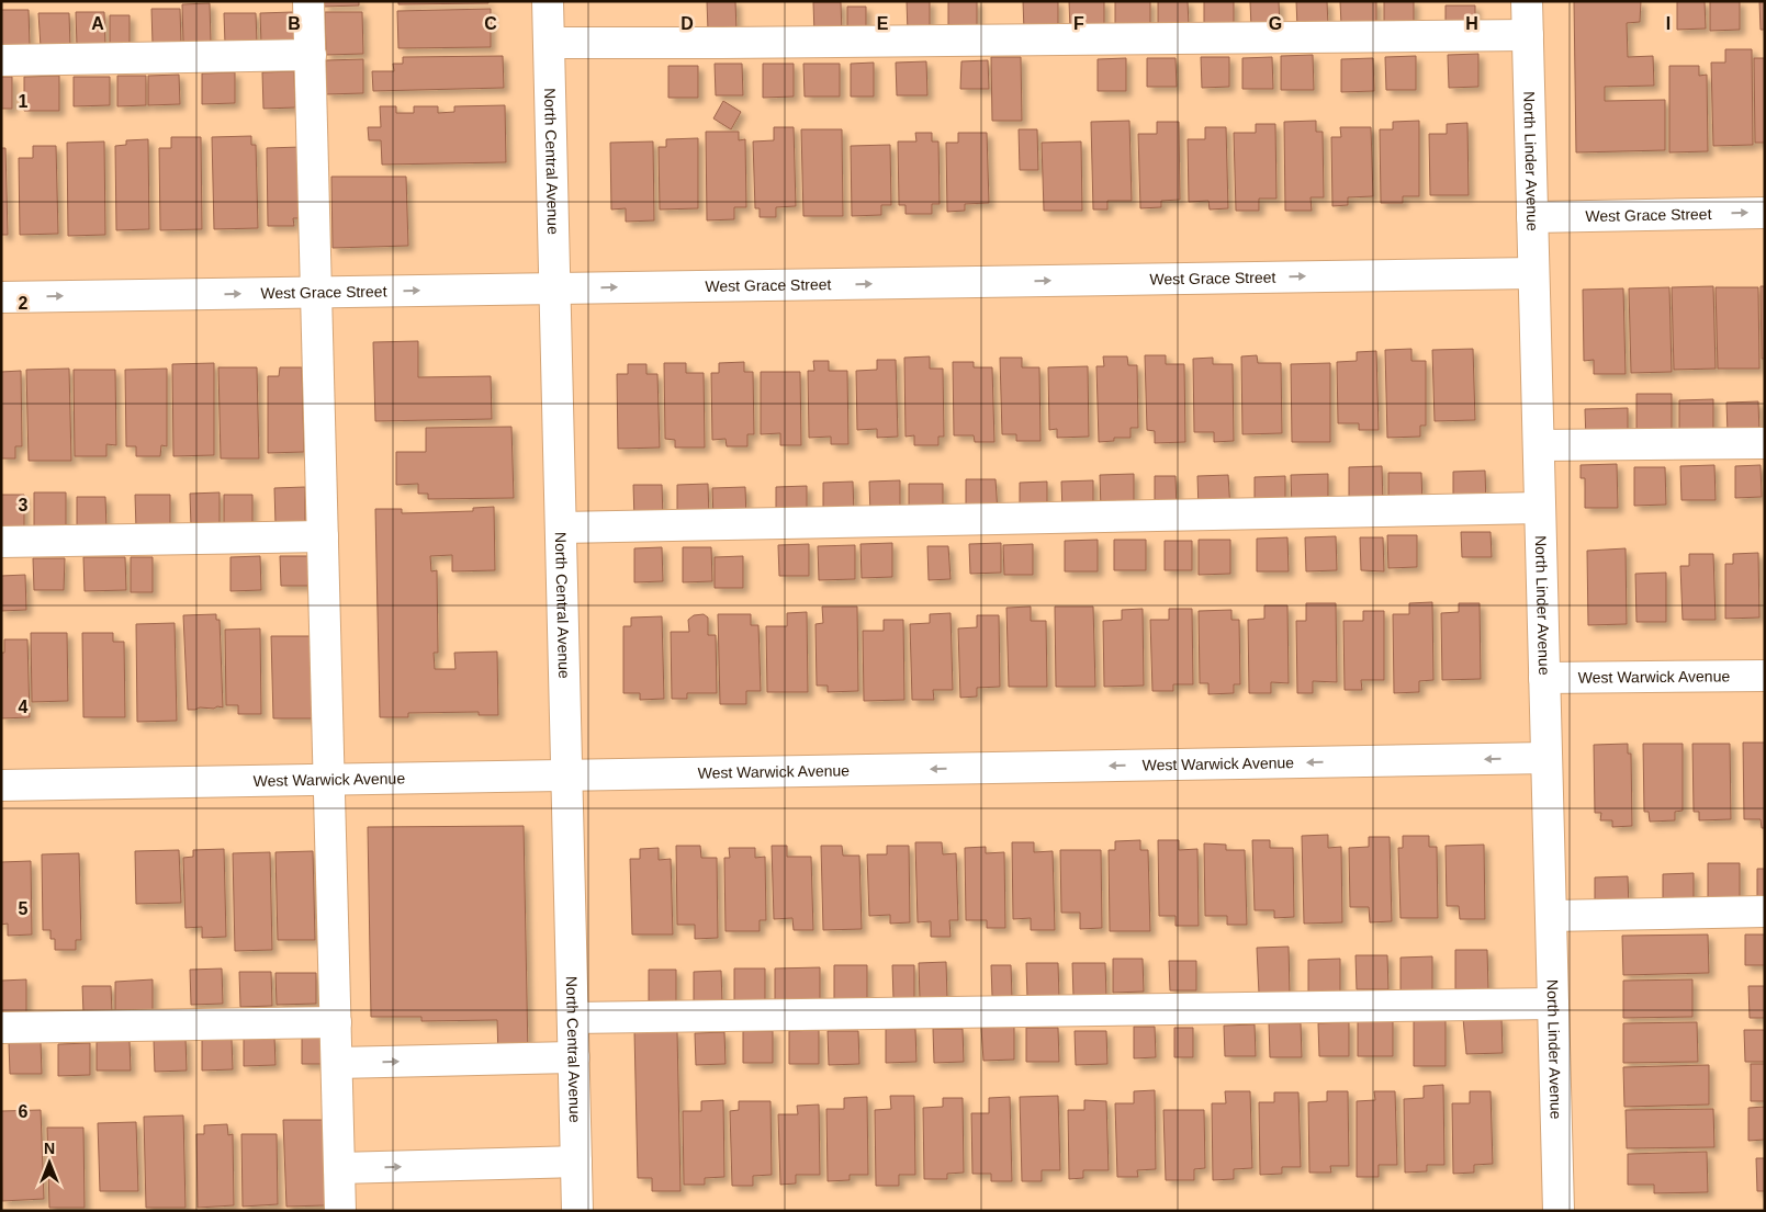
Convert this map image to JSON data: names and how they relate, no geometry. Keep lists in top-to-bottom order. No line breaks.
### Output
{"streets":{"street":["North Central Avenue","North Linder Avenue","West Grace Street","West Warwick Avenue"]},"crossings":[["North Central Avenue","West Grace Street"],["North Central Avenue","West Warwick Avenue"],["North Linder Avenue","West Grace Street"],["North Linder Avenue","West Warwick Avenue"]],"north":"top","grid":{"columns":["A","B","C","D","E","F","G","H","I"],"rows":["1","2","3","4","5","6"]}}
